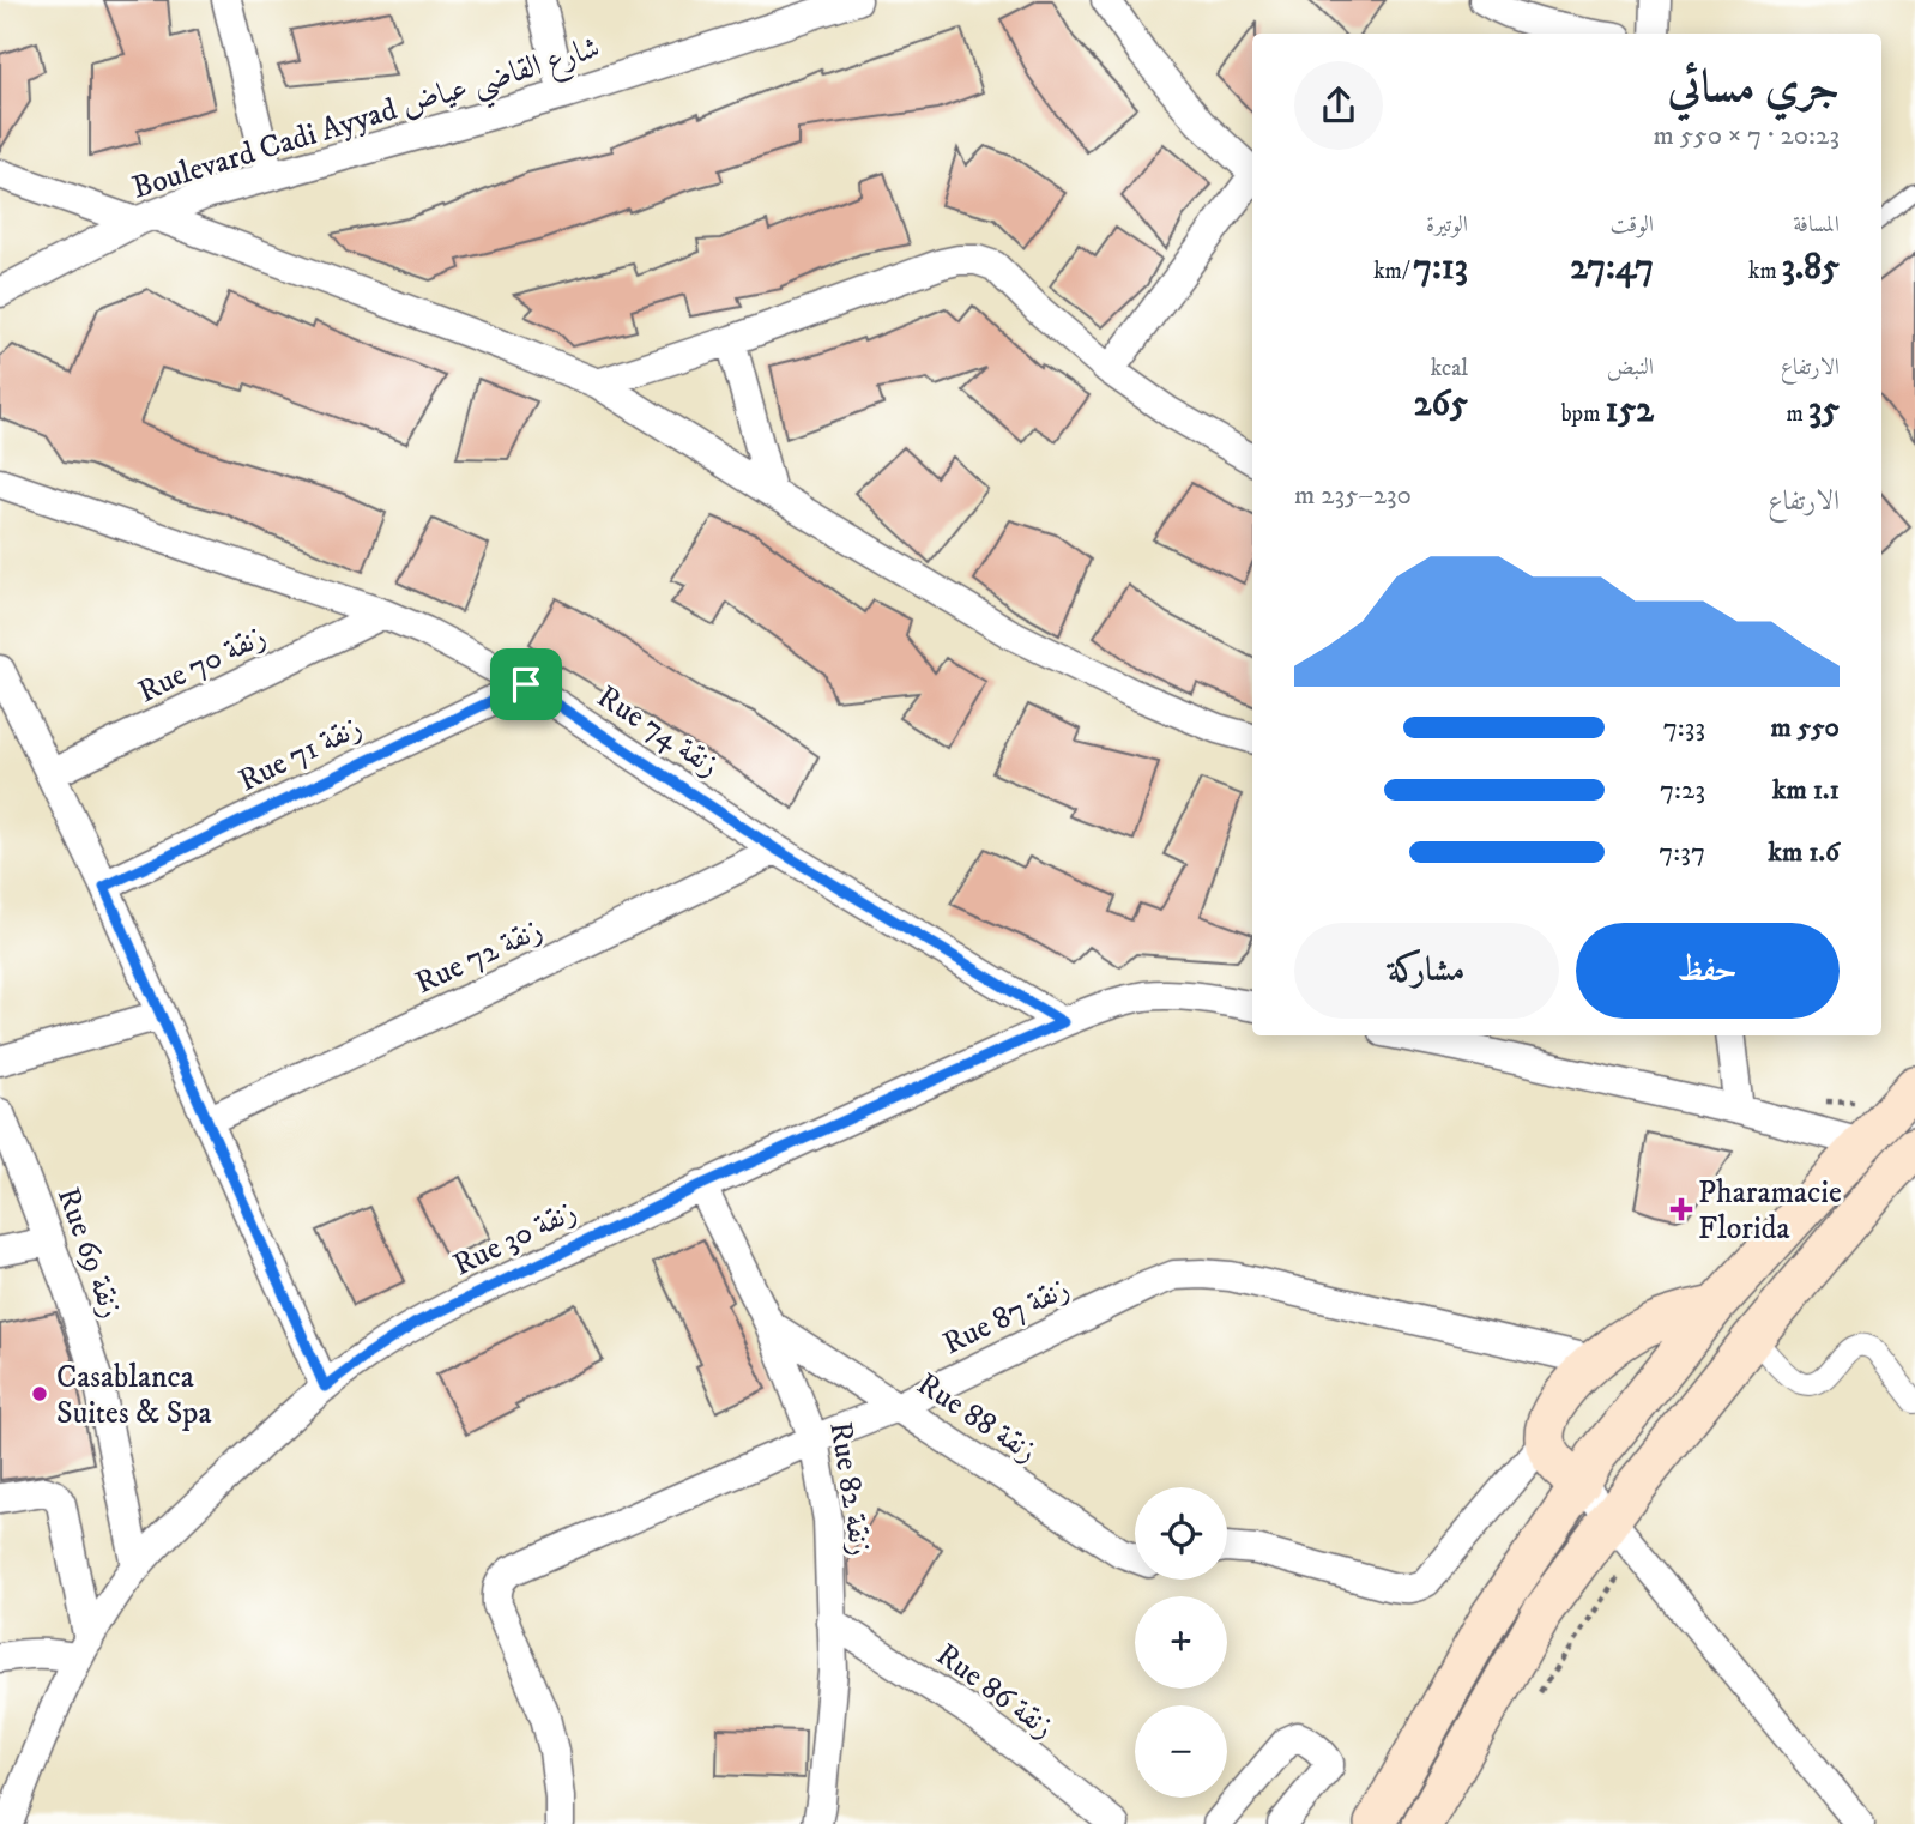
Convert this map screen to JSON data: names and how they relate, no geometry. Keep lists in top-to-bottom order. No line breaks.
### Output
{"streets":{"street":["Boulevard Cadi Ayyad شارع القاضي عياض","Rue 70 زنقة","Rue 74 زنقة","Rue 71 زنقة","Rue 72 زنقة","Rue 30 زنقة","Rue 69 زنقة","Rue 87 زنقة","Rue 88 زنقة","Rue 82 زنقة","Rue 86 زنقة"]},"crossings":[["Rue 70 زنقة","Rue 74 زنقة"],["Rue 74 زنقة","Rue 71 زنقة"],["Rue 74 زنقة","Rue 72 زنقة"],["Rue 74 زنقة","Rue 30 زنقة"],["Rue 30 زنقة","Rue 69 زنقة"],["Rue 30 زنقة","Rue 82 زنقة"],["Rue 87 زنقة","Rue 88 زنقة"],["Rue 87 زنقة","Rue 82 زنقة"],["Rue 88 زنقة","Rue 82 زنقة"],["Rue 82 زنقة","Rue 86 زنقة"]],"places":{"health":["Pharamacie Florida"],"other":["Casablanca Suites & Spa"]},"page":{"heading":["جري مسائي","20:23 · 7 × 550 m"],"stats":[["المسافة","3.85 km"],["الوقت","27:47"],["الوتيرة","7:13 /km"],["الارتفاع","35 m"],["النبض","152 bpm"],["kcal","265"]],"chart":["الارتفاع","230–235 m"],"list":[{"name":"550 m","note":"7:33"},{"name":"1.1 km","note":"7:23"},{"name":"1.6 km","note":"7:37"}],"buttons":["حفظ","مشاركة"],"map_buttons":["+","−"]}}
